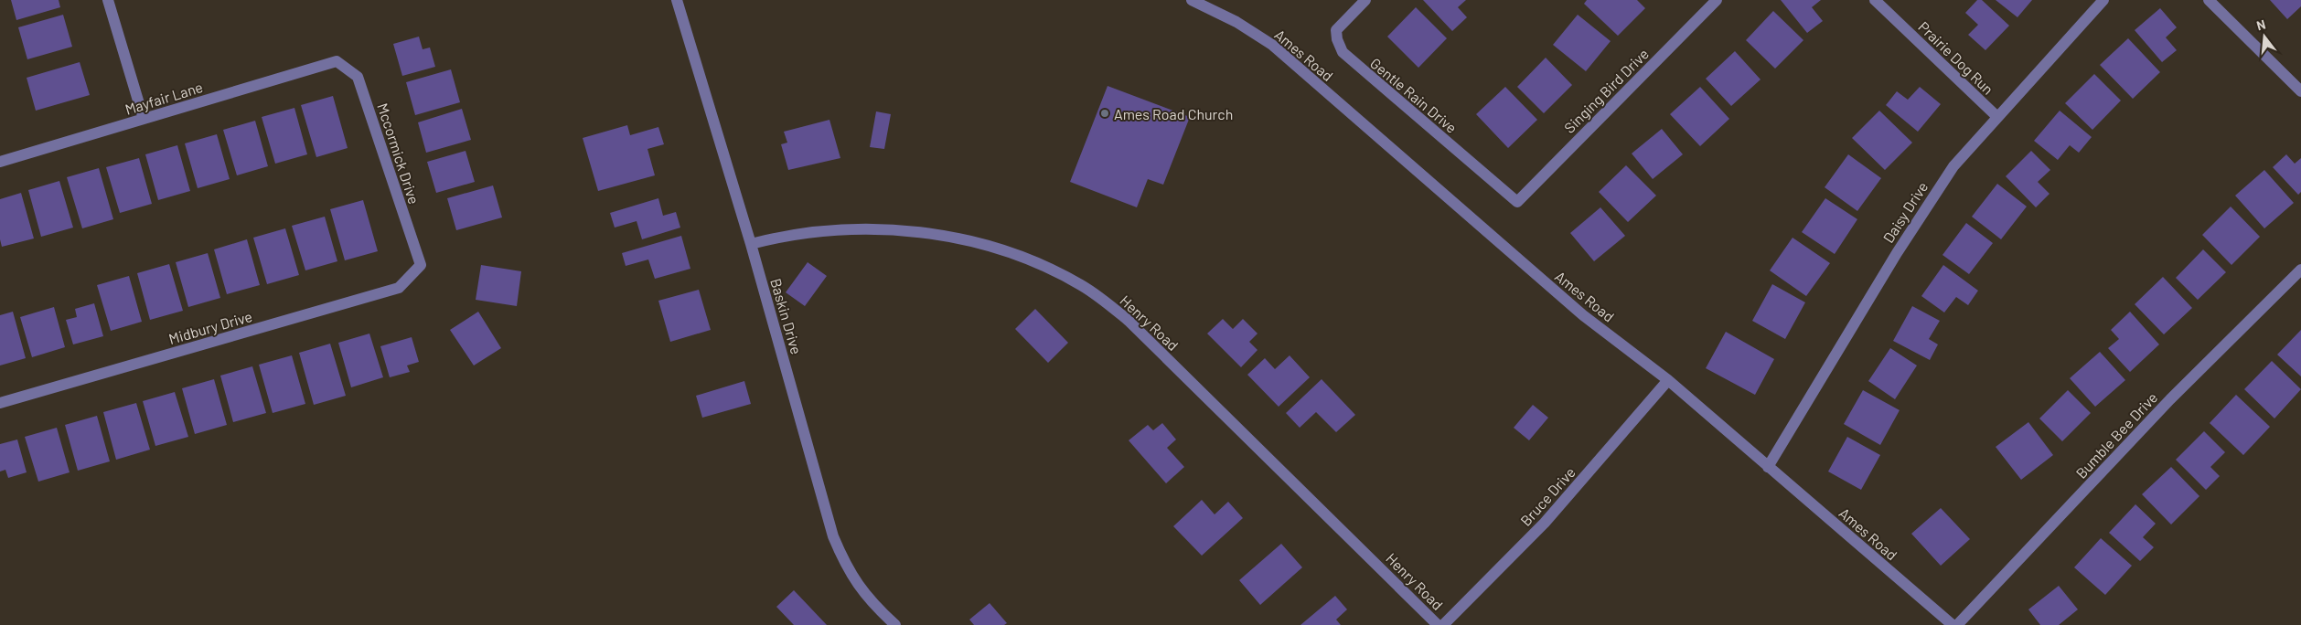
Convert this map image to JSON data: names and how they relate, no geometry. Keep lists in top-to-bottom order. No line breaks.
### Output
{"streets":{"street":["Ames Road","Prairie Dog Run","Singing Bird Drive","Gentle Rain Drive","Mayfair Lane","Mccormick Drive","Daisy Drive","Baskin Drive","Henry Road","Midbury Drive","Bumble Bee Drive","Bruce Drive"]},"crossings":[["Ames Road","Daisy Drive"],["Ames Road","Bruce Drive"],["Prairie Dog Run","Daisy Drive"],["Singing Bird Drive","Gentle Rain Drive"],["Mayfair Lane","Mccormick Drive"],["Mccormick Drive","Midbury Drive"],["Baskin Drive","Henry Road"]],"places":["Ames Road Church"],"north":"top"}
